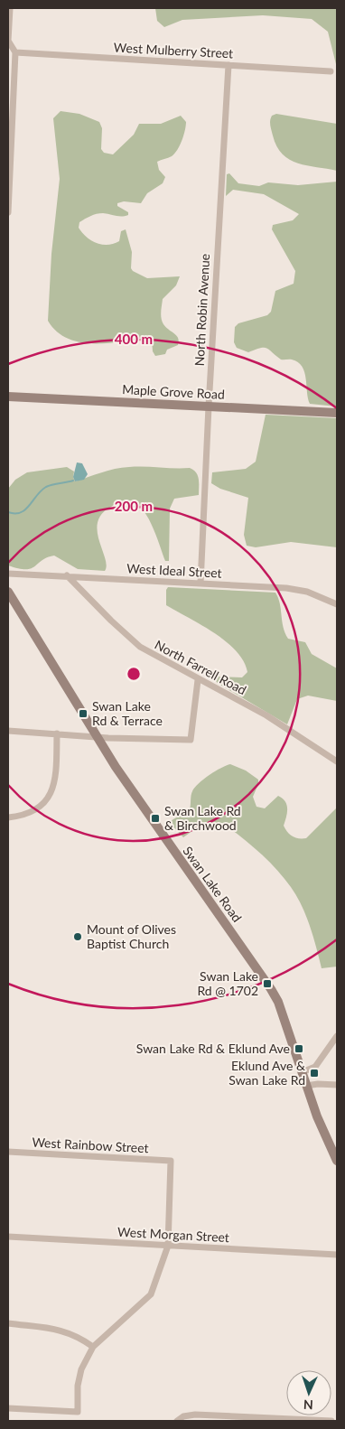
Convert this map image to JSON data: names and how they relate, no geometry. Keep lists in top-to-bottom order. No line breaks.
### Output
{"streets":{"street":["West Mulberry Street","North Robin Avenue","Maple Grove Road","West Ideal Street","North Farrell Road","Swan Lake Road","West Rainbow Street","West Morgan Street"]},"crossings":[["West Mulberry Street","North Robin Avenue"],["North Robin Avenue","Maple Grove Road"],["North Robin Avenue","West Ideal Street"],["West Ideal Street","North Farrell Road"],["West Rainbow Street","West Morgan Street"]],"places":{"transit":["Swan Lake Rd & Terrace","Swan Lake Rd & Birchwood","Swan Lake Rd @ 1702","Swan Lake Rd & Eklund Ave","Eklund Ave & Swan Lake Rd"],"other":["Mount of Olives Baptist Church"]},"north":"bottom","rings":["400 m","200 m"]}
